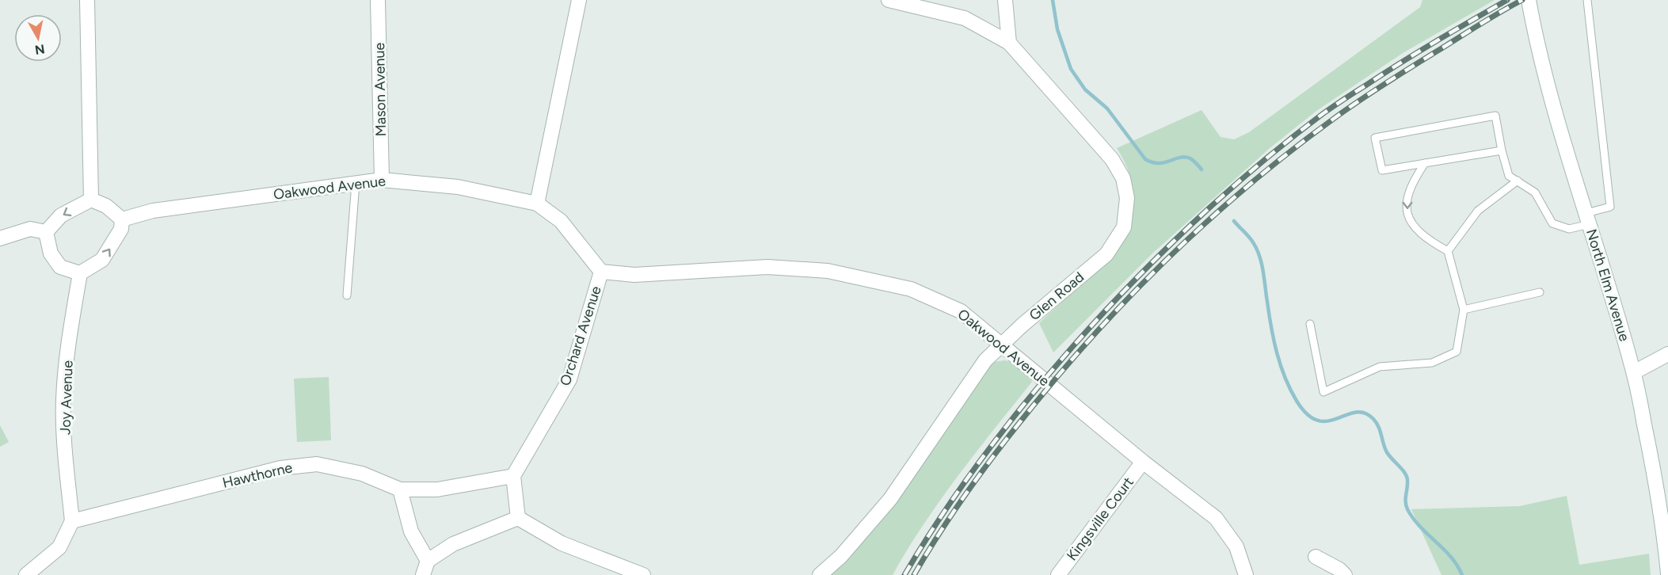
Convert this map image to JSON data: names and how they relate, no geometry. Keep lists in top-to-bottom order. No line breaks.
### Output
{"streets":{"street":["Mason Avenue","Oakwood Avenue","North Elm Avenue","Glen Road","Orchard Avenue","Joy Avenue","Hawthorne","Kingsville Court"]},"crossings":[["Mason Avenue","Oakwood Avenue"],["Oakwood Avenue","Glen Road"],["Oakwood Avenue","Orchard Avenue"],["Oakwood Avenue","Joy Avenue"],["Oakwood Avenue","Kingsville Court"],["Orchard Avenue","Hawthorne"],["Joy Avenue","Hawthorne"]],"north":"bottom"}
